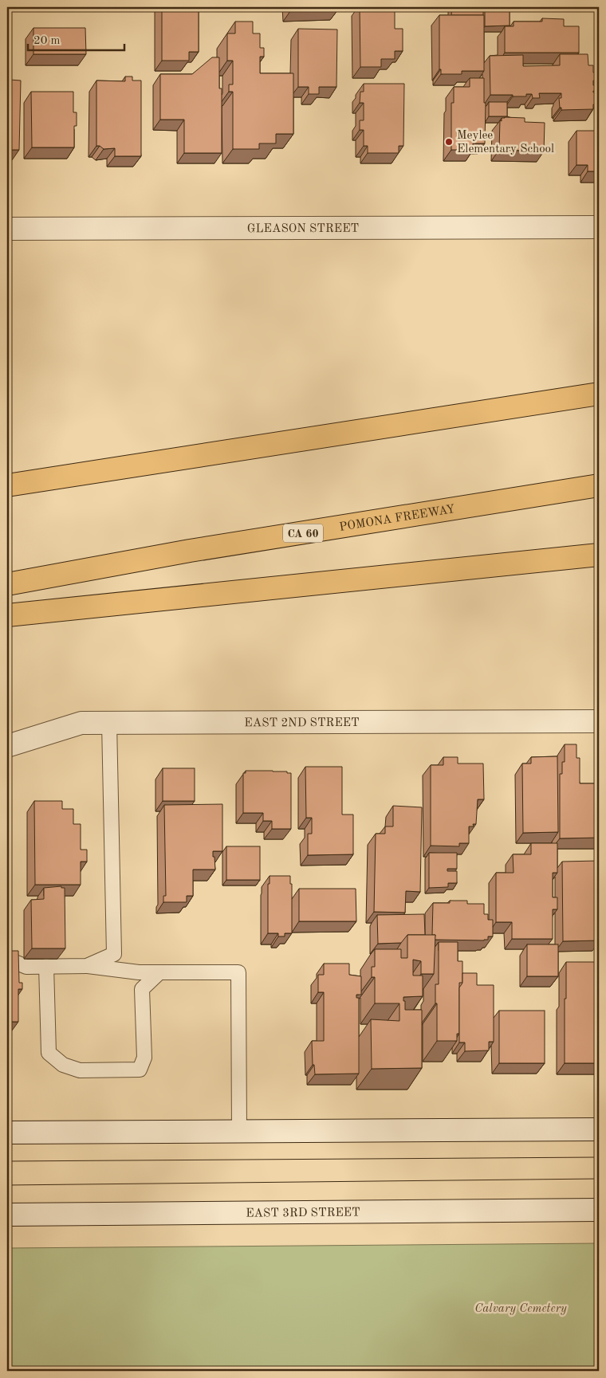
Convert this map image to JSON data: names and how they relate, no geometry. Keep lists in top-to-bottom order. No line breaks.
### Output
{"streets":{"highway":["POMONA FREEWAY","CA 60"],"street":["GLEASON STREET","EAST 2ND STREET","EAST 3RD STREET"]},"parks":["Calvary Cemetery"],"places":["Meylee Elementary School"],"scale_bar":"20 m"}
